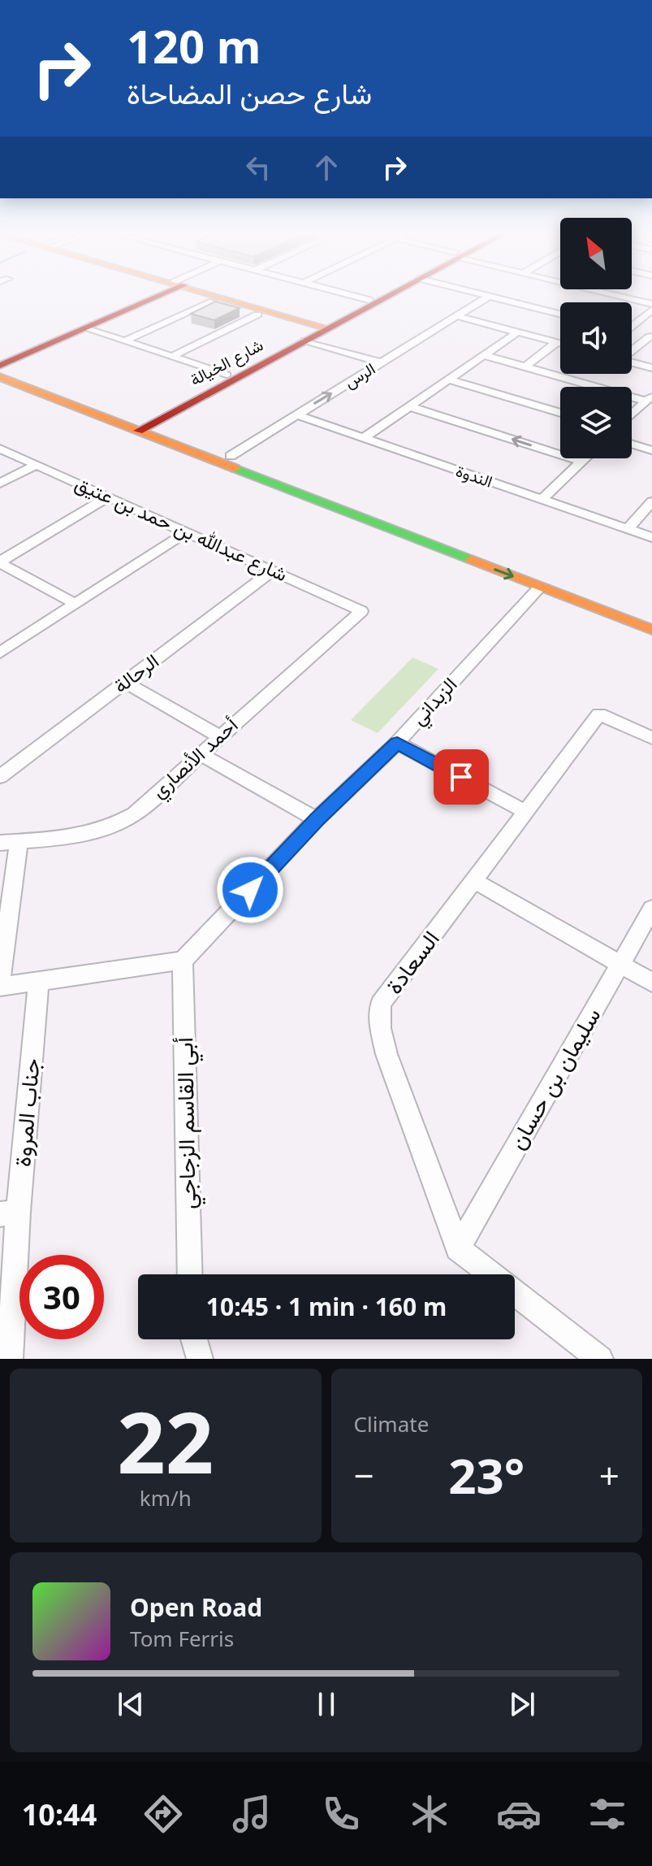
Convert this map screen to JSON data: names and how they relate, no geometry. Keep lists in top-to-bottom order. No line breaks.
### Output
{"streets":{"street":["شارع الخيالة","الرس","الندوة","شارع عبدالله بن حمد بن عتيق","الرحالة","الزبداني","أحمد الأنصاري","السعادة","سليمان بن حسان","جناب المروة","أبي القاسم الزجاجي"]},"crossings":[["الرس","الندوة"],["شارع عبدالله بن حمد بن عتيق","الرحالة"],["شارع عبدالله بن حمد بن عتيق","أحمد الأنصاري"],["الزبداني","أبي القاسم الزجاجي"],["السعادة","سليمان بن حسان"]],"north":"top left","page":{"turn":["120 m","شارع حصن المضاحاة"],"limit":"30","trip":"10:45 · 1 min · 160 m","tile":[["22","km/h"],"Climate"],"heat":["−","23°","+"],"song":["Open Road","Tom Ferris"],"tabs":"10:44"}}
